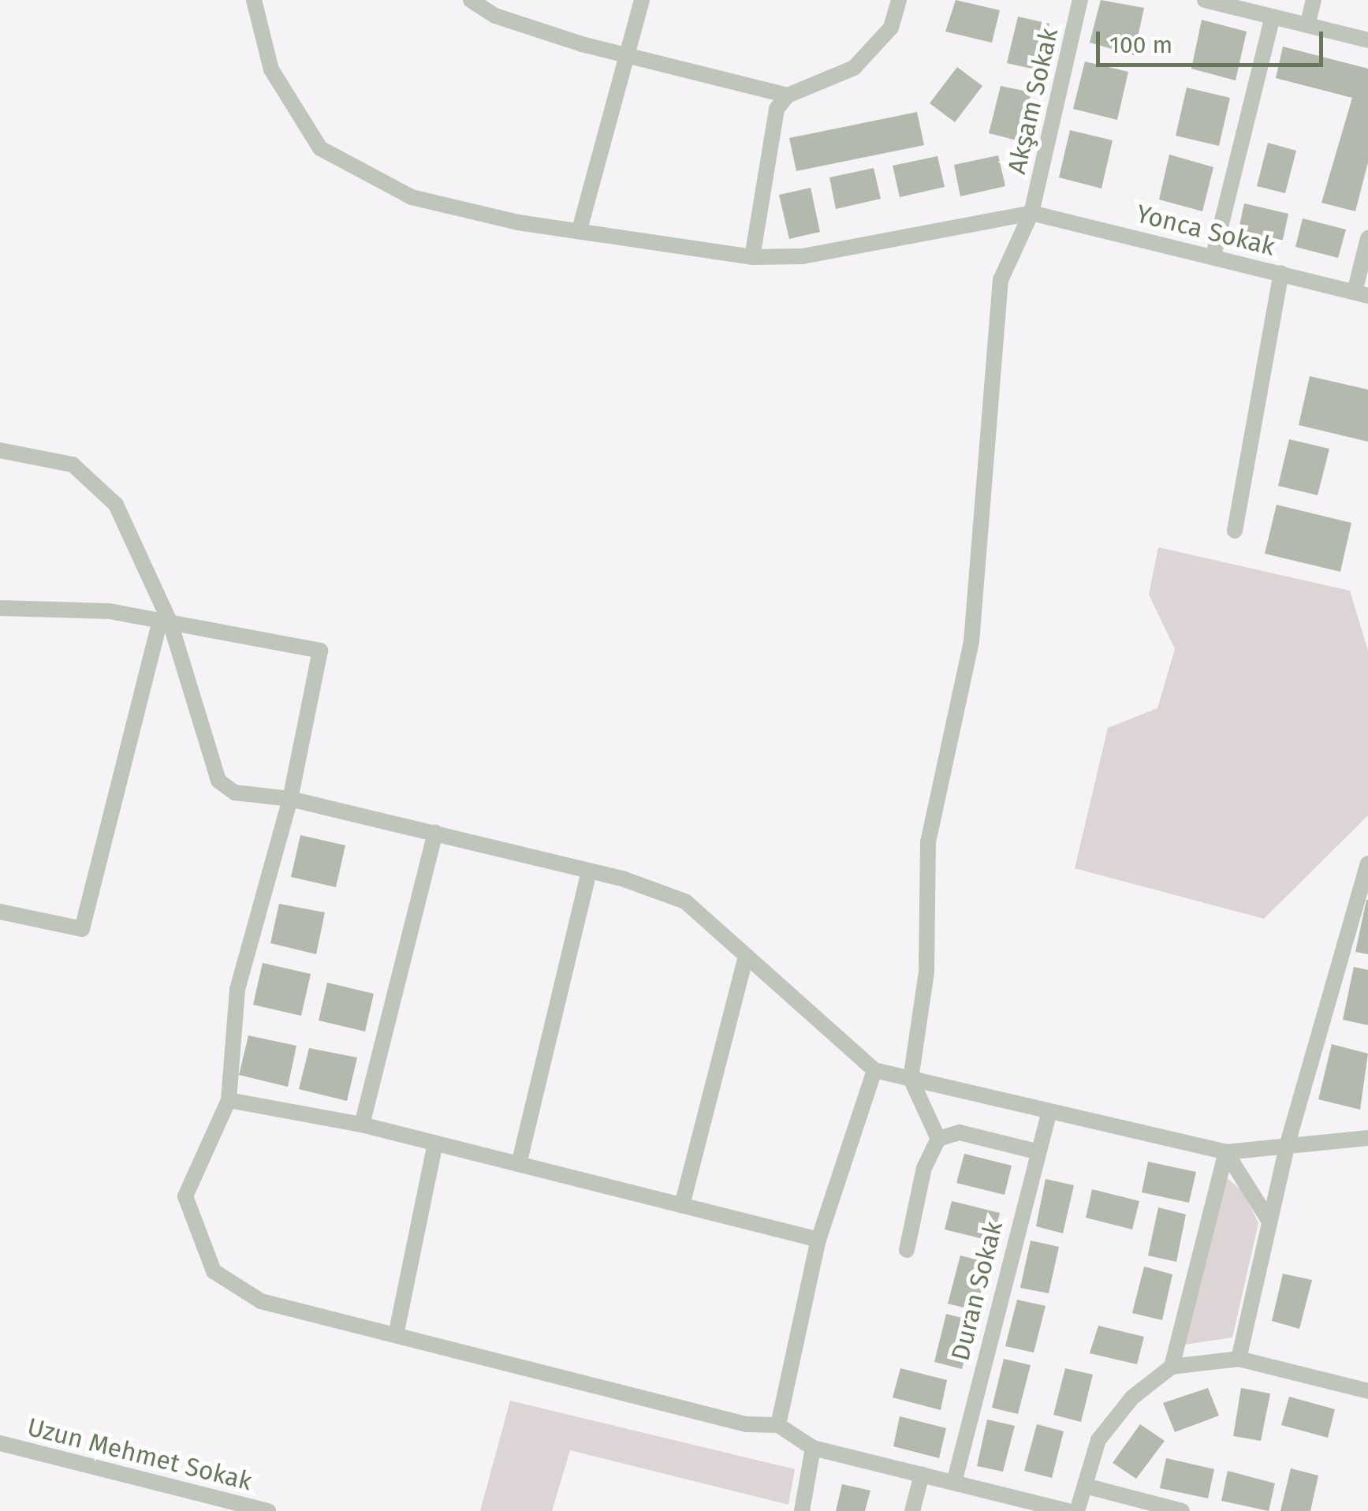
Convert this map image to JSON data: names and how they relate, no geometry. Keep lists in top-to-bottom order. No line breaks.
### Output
{"streets":{"street":["Akşam Sokak","Yonca Sokak","Duran Sokak","Uzun Mehmet Sokak"]},"crossings":[["Akşam Sokak","Yonca Sokak"]],"scale_bar":"100 m"}
